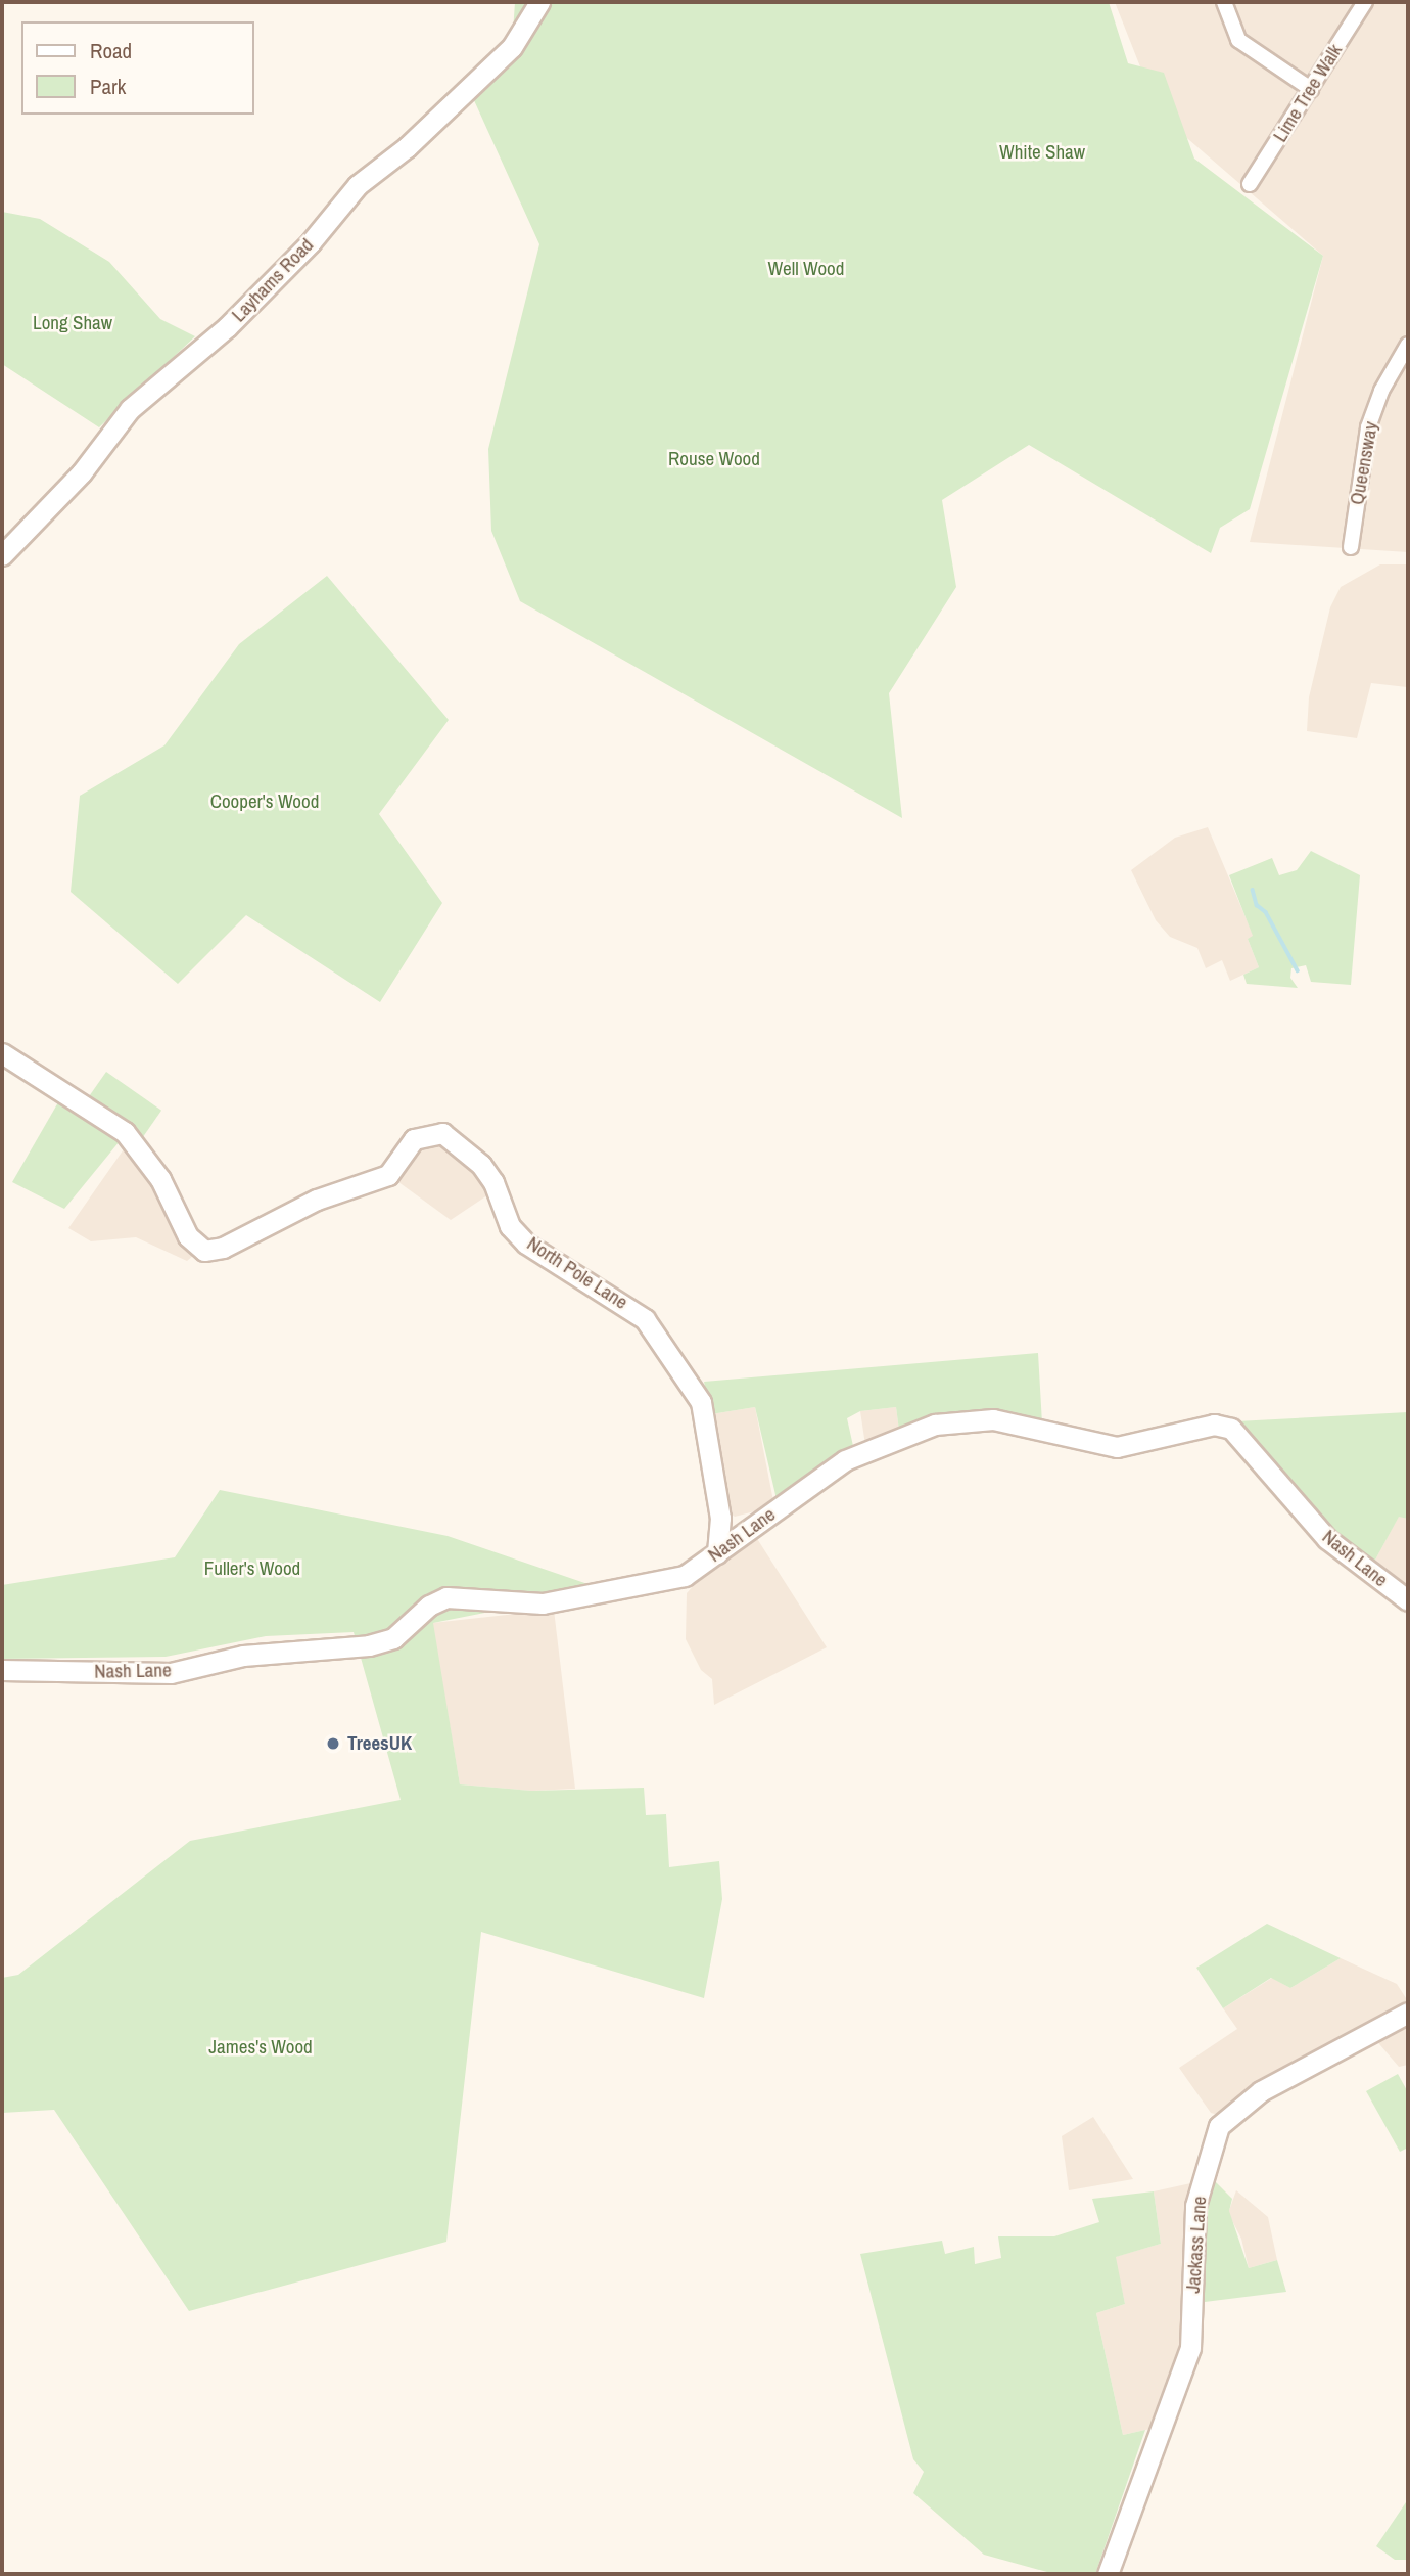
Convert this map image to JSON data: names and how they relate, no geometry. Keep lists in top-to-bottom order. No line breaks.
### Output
{"streets":{"street":["Lime Tree Walk","Layhams Road","Queensway","North Pole Lane","Nash Lane","Jackass Lane"]},"crossings":[["North Pole Lane","Nash Lane"]],"parks":["White Shaw","Well Wood","Long Shaw","Rouse Wood","Cooper's Wood","Fuller's Wood","James's Wood"],"places":["TreesUK"],"legend":["Road","Park"]}
